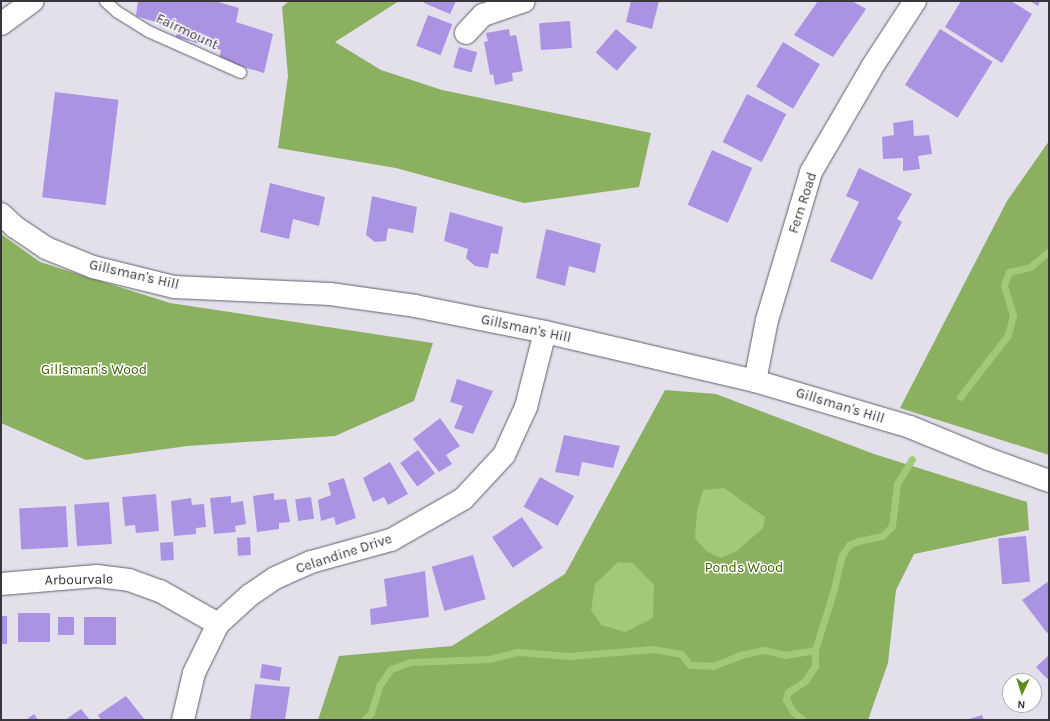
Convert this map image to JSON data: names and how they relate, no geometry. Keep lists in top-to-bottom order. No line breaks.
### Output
{"streets":{"street":["Fern Road","Gillsman's Hill","Celandine Drive","Arbourvale"],"lane":["Fairmount"]},"crossings":[["Fern Road","Gillsman's Hill"],["Gillsman's Hill","Celandine Drive"],["Celandine Drive","Arbourvale"]],"parks":["Gillsman's Wood","Ponds Wood"],"north":"bottom"}
